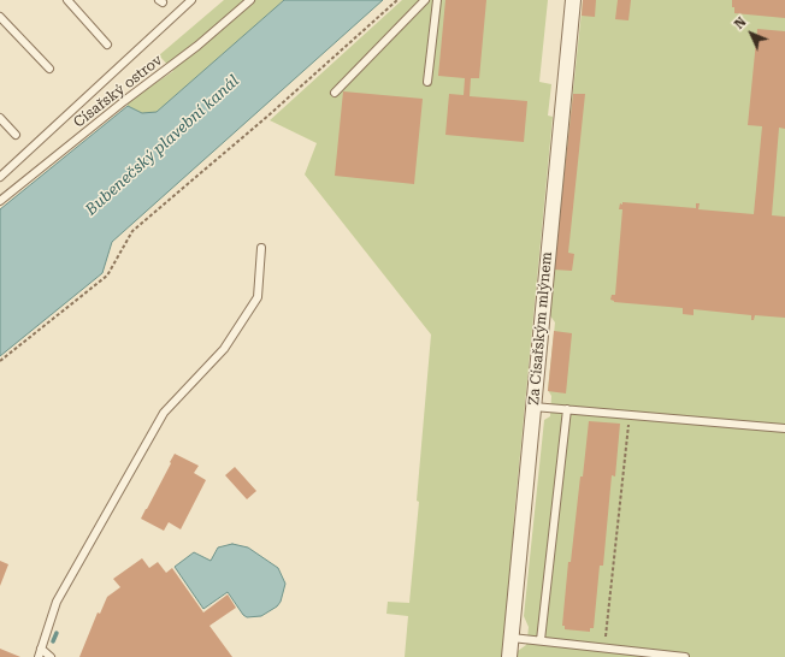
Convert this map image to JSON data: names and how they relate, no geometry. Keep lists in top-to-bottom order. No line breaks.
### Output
{"streets":{"street":["Za Císařským mlýnem"],"lane":["Císařský ostrov"]},"water":["Bubenečský plavební kanál"],"north":"top left"}
